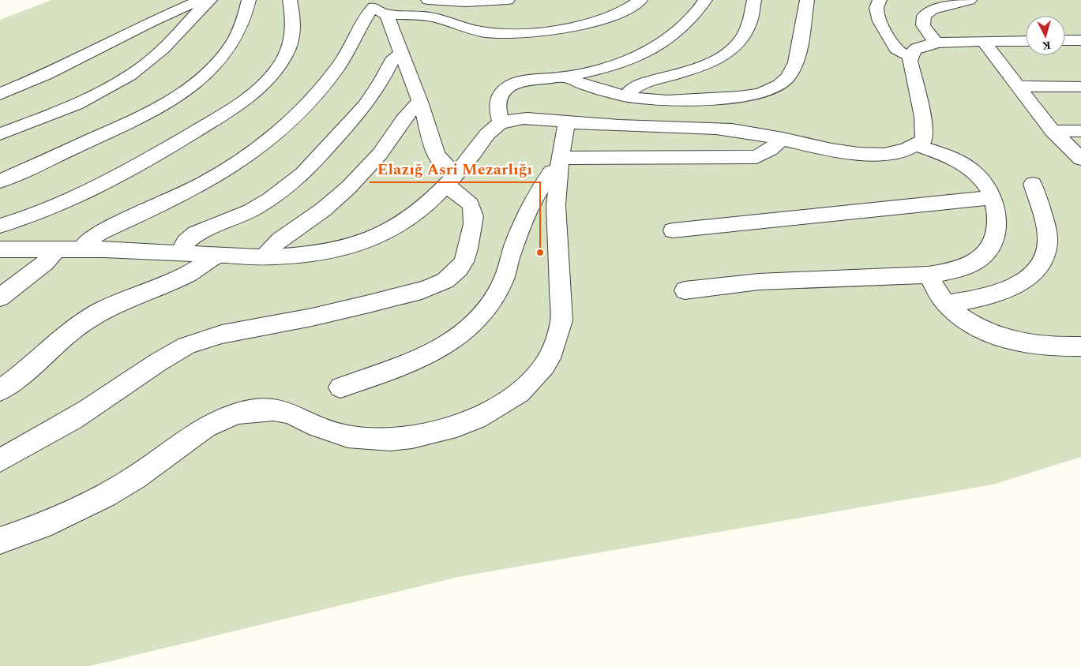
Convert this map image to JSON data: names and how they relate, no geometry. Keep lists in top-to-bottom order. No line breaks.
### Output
{"places":["Elazığ Asri Mezarlığı"],"north":"bottom"}
